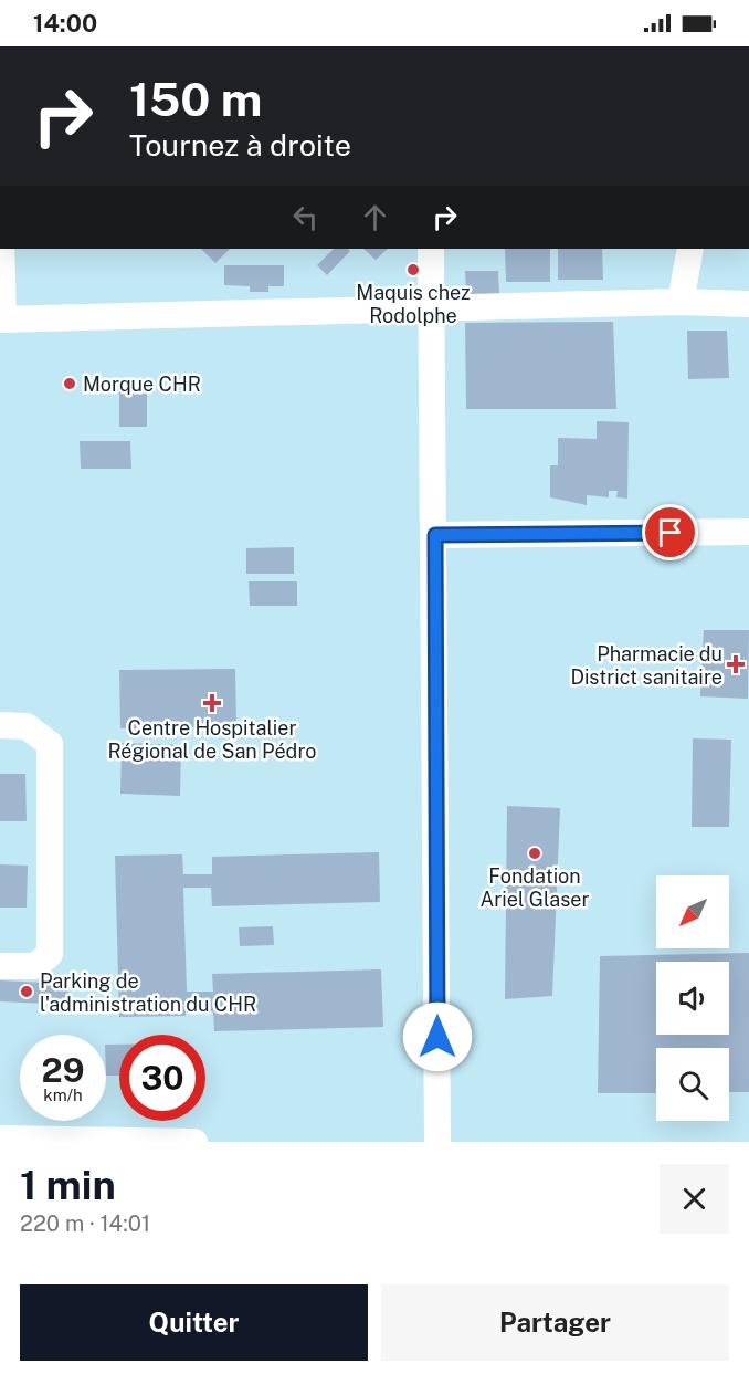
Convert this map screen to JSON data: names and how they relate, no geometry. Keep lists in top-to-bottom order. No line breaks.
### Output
{"places":{"other":["Maquis chez Rodolphe","Morque CHR","Fondation Ariel Glaser","Parking de l'administration du CHR"],"health":["Pharmacie du District sanitaire","Centre Hospitalier Régional de San Pédro"]},"north":"bottom left","page":{"status":"14:00","turn":["150 m","Tournez à droite"],"speed":"29 km/h","limit":"30","heading":["1 min","220 m · 14:01"],"buttons":["Quitter","Partager"]}}
